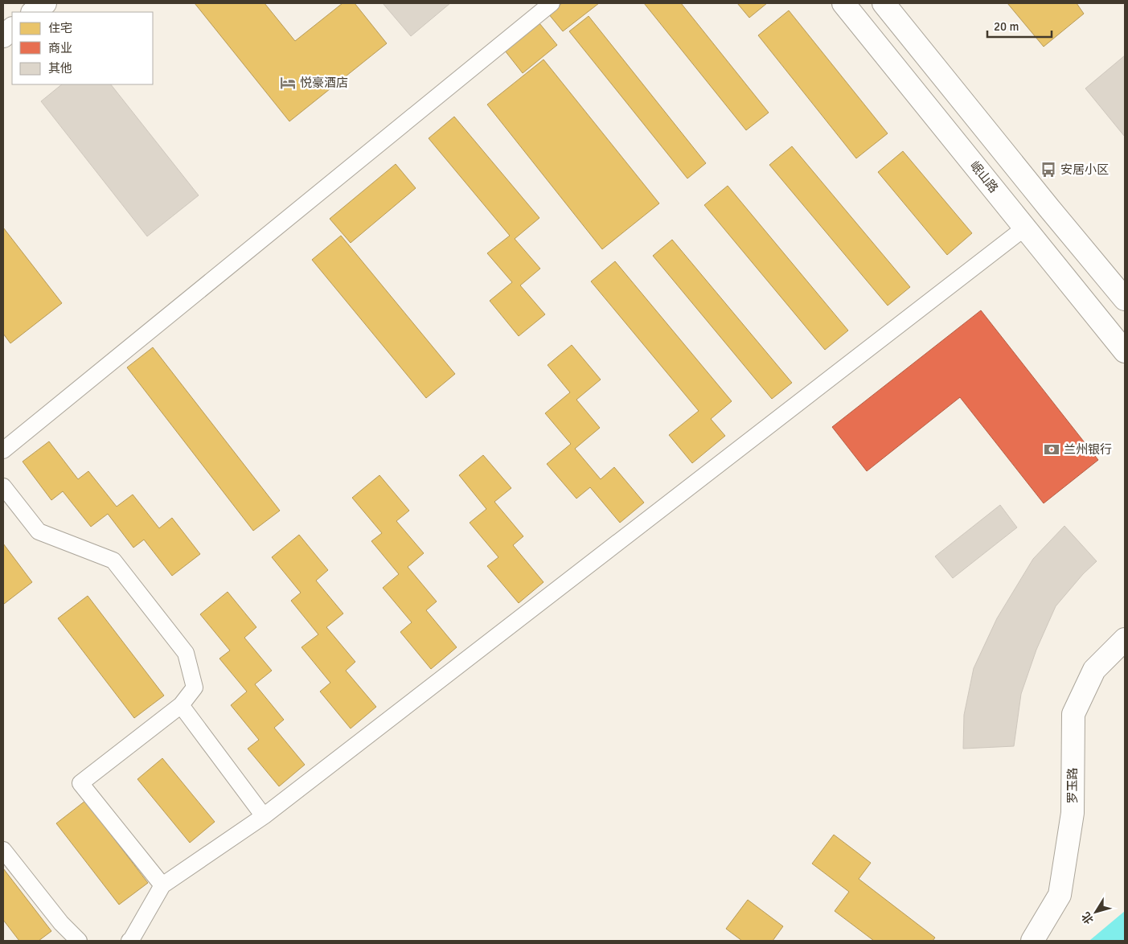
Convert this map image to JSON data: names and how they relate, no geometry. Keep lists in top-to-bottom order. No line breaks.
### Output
{"streets":{"main road":["岷山路","罗玉路"]},"places":{"hotel":["悦豪酒店"],"bus stop":["安居小区"],"bank":["兰州银行"]},"legend":["住宅","商业","其他"],"scale_bar":"20 m","north":"bottom left"}
